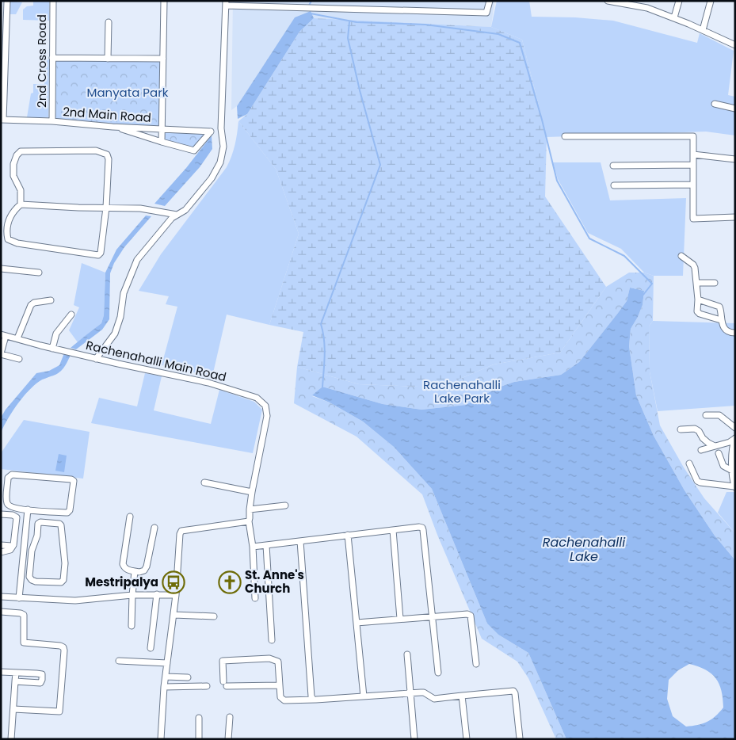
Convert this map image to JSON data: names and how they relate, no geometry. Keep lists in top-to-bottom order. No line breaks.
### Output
{"streets":{"street":["2nd Cross Road","2nd Main Road","Rachenahalli Main Road"]},"crossings":[["2nd Cross Road","2nd Main Road"]],"water":["Rachenahalli Lake"],"parks":["Manyata Park","Rachenahalli Lake Park"],"places":{"bus stop":["Mestripalya"],"church":["St. Anne's Church"]}}
